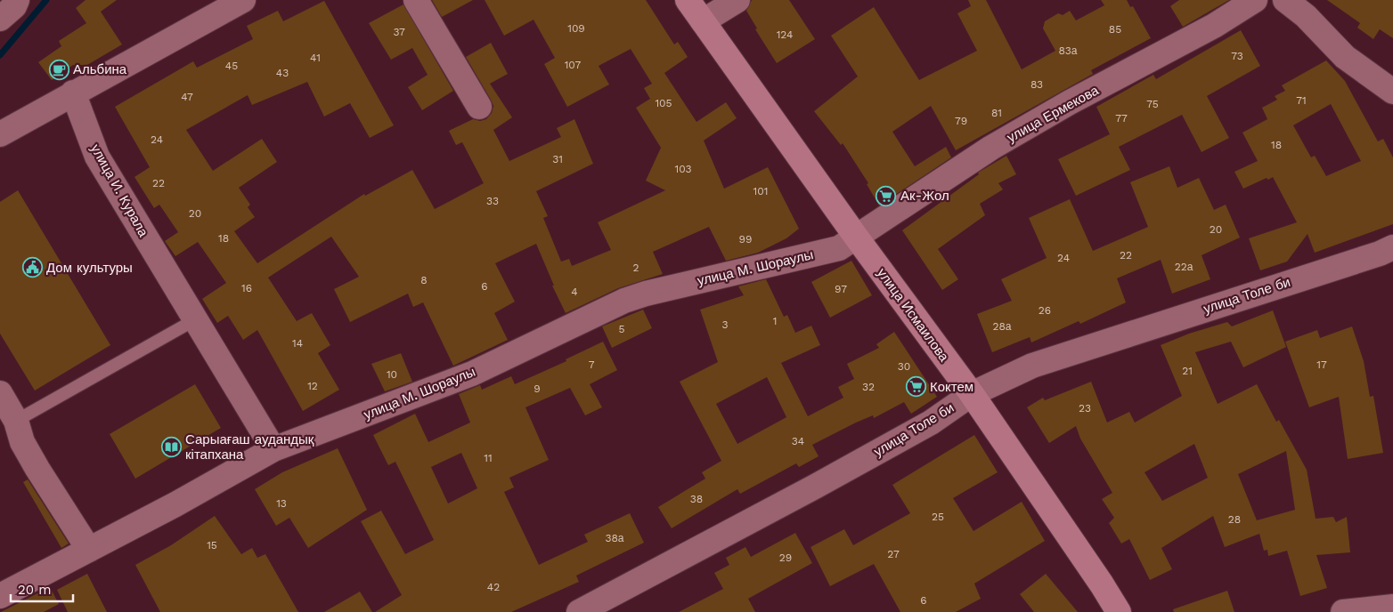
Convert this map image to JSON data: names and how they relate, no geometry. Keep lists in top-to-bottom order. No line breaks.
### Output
{"streets":{"main road":["улица Исмаилова"],"street":["улица Ермекова","улица И. Курала","улица М. Шораулы","улица Толе би"]},"crossings":[["улица Ермекова","улица М. Шораулы"],["улица Ермекова","улица Исмаилова"],["улица И. Курала","улица М. Шораулы"],["улица М. Шораулы","улица Исмаилова"],["улица Толе би","улица Исмаилова"]],"places":{"cafe":["Альбина"],"supermarket":["Ак-Жол","Коктем"],"public building":["Дом культуры"],"library":["Сарыағаш аудандық кітапхана"]},"house_numbers":["109","85","37","124","83а","73","41","107","45","43","83","47","71","105","75","81","77","79","24","18","31","103","22","101","33","20","20","18","99","22","24","22а","2","8","6","16","97","4","26","1","3","28а","5","14","7","17","30","21","10","12","32","9","23","34","11","38","13","25","28","38а","15","27","29","42","6"],"scale_bar":"20 m"}
